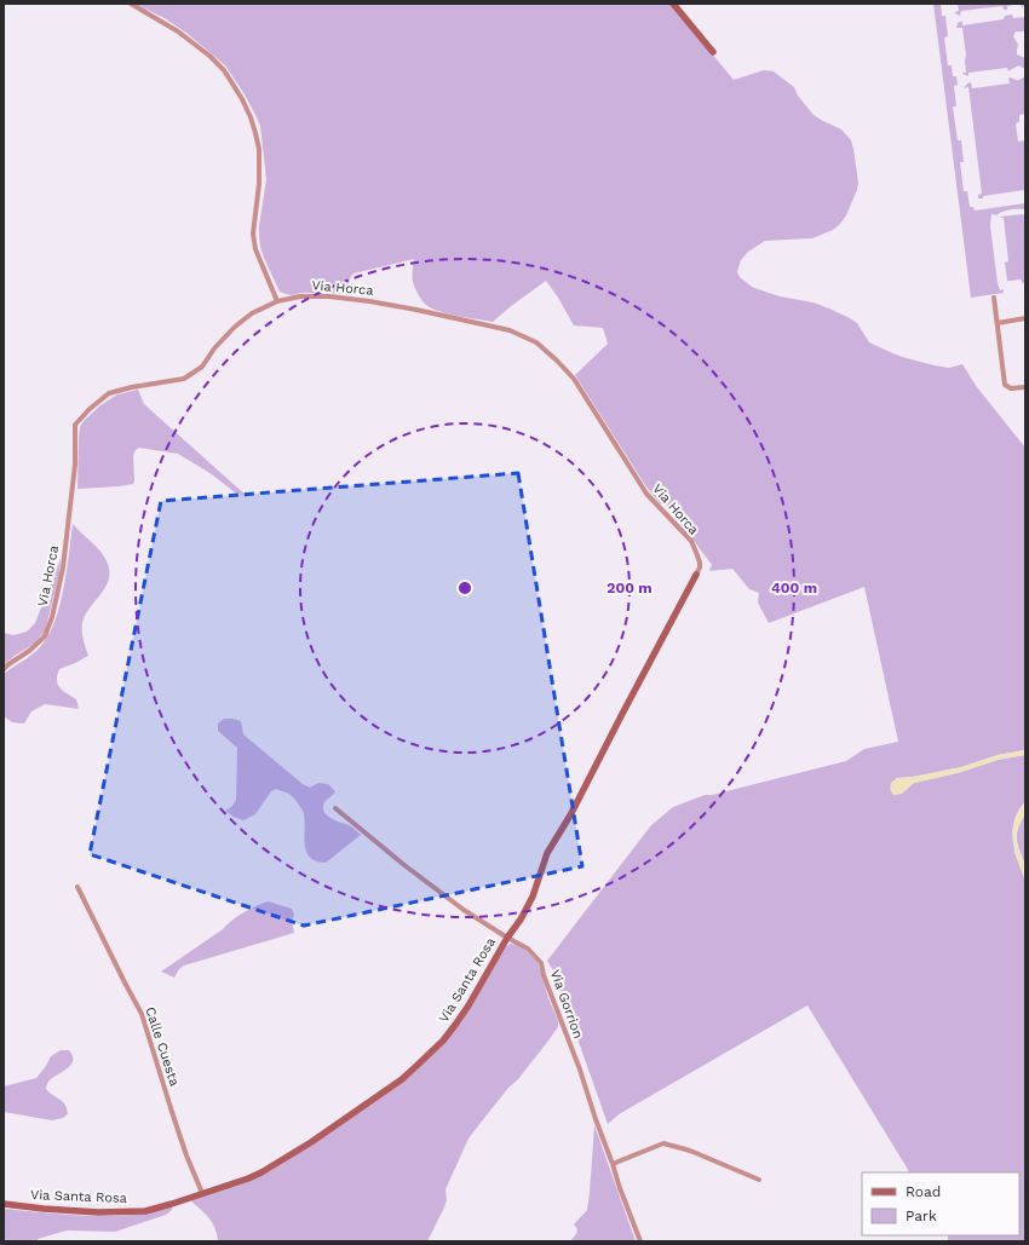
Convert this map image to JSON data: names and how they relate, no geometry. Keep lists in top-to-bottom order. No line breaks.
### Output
{"streets":{"street":["Via Horca","Via Santa Rosa","Via Gorrion","Calle Cuesta"]},"crossings":[["Via Horca","Via Santa Rosa"],["Via Santa Rosa","Via Gorrion"],["Via Santa Rosa","Calle Cuesta"]],"legend":["Road","Park"],"rings":["200 m","400 m"]}
